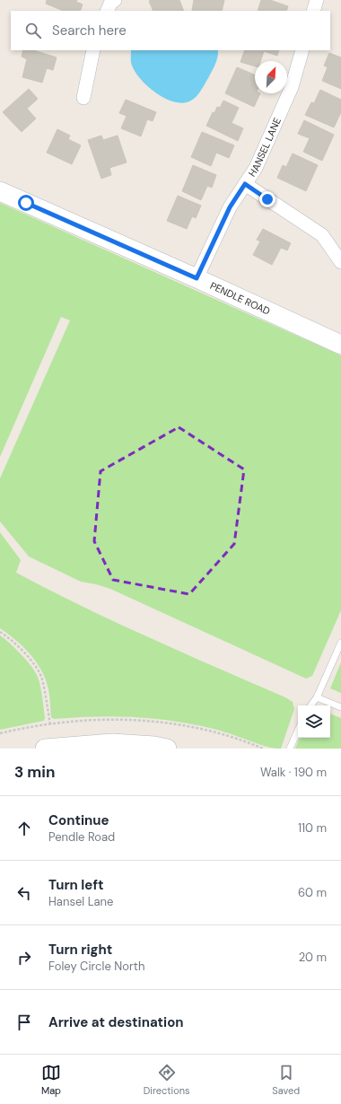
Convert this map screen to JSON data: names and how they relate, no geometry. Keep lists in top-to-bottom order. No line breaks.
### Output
{"streets":{"street":["HANSEL LANE","PENDLE ROAD"]},"crossings":[["HANSEL LANE","PENDLE ROAD"]],"north":"top right","page":{"search":"Search here","heading":["3 min","Walk · 190 m"],"list":[["Continue","Pendle Road","110 m"],["Turn left","Hansel Lane","60 m"],["Turn right","Foley Circle North","20 m"],"Arrive at destination"],"nav":["Map","Directions","Saved"]}}
